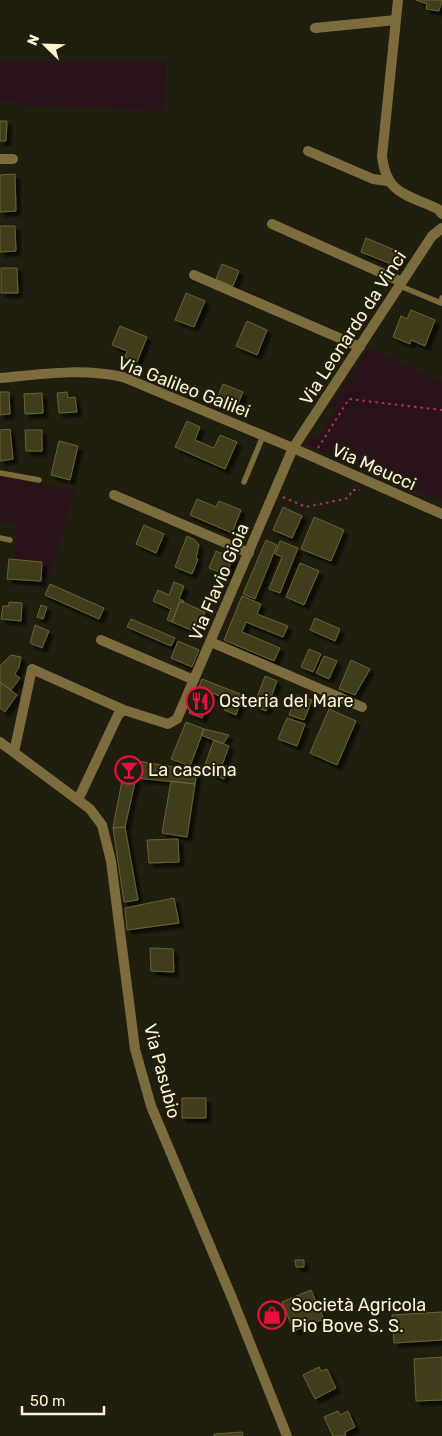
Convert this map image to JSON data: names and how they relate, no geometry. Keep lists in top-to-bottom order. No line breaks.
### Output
{"streets":{"street":["Via Leonardo da Vinci","Via Galileo Galilei","Via Meucci","Via Flavio Gioia","Via Pasubio"]},"crossings":[["Via Leonardo da Vinci","Via Galileo Galilei"],["Via Leonardo da Vinci","Via Meucci"],["Via Leonardo da Vinci","Via Flavio Gioia"],["Via Galileo Galilei","Via Meucci"],["Via Galileo Galilei","Via Flavio Gioia"],["Via Meucci","Via Flavio Gioia"]],"places":{"restaurant":["Osteria del Mare"],"bar":["La cascina"],"shop":["Società Agricola Pio Bove S. S."]},"scale_bar":"50 m","north":"top left"}
